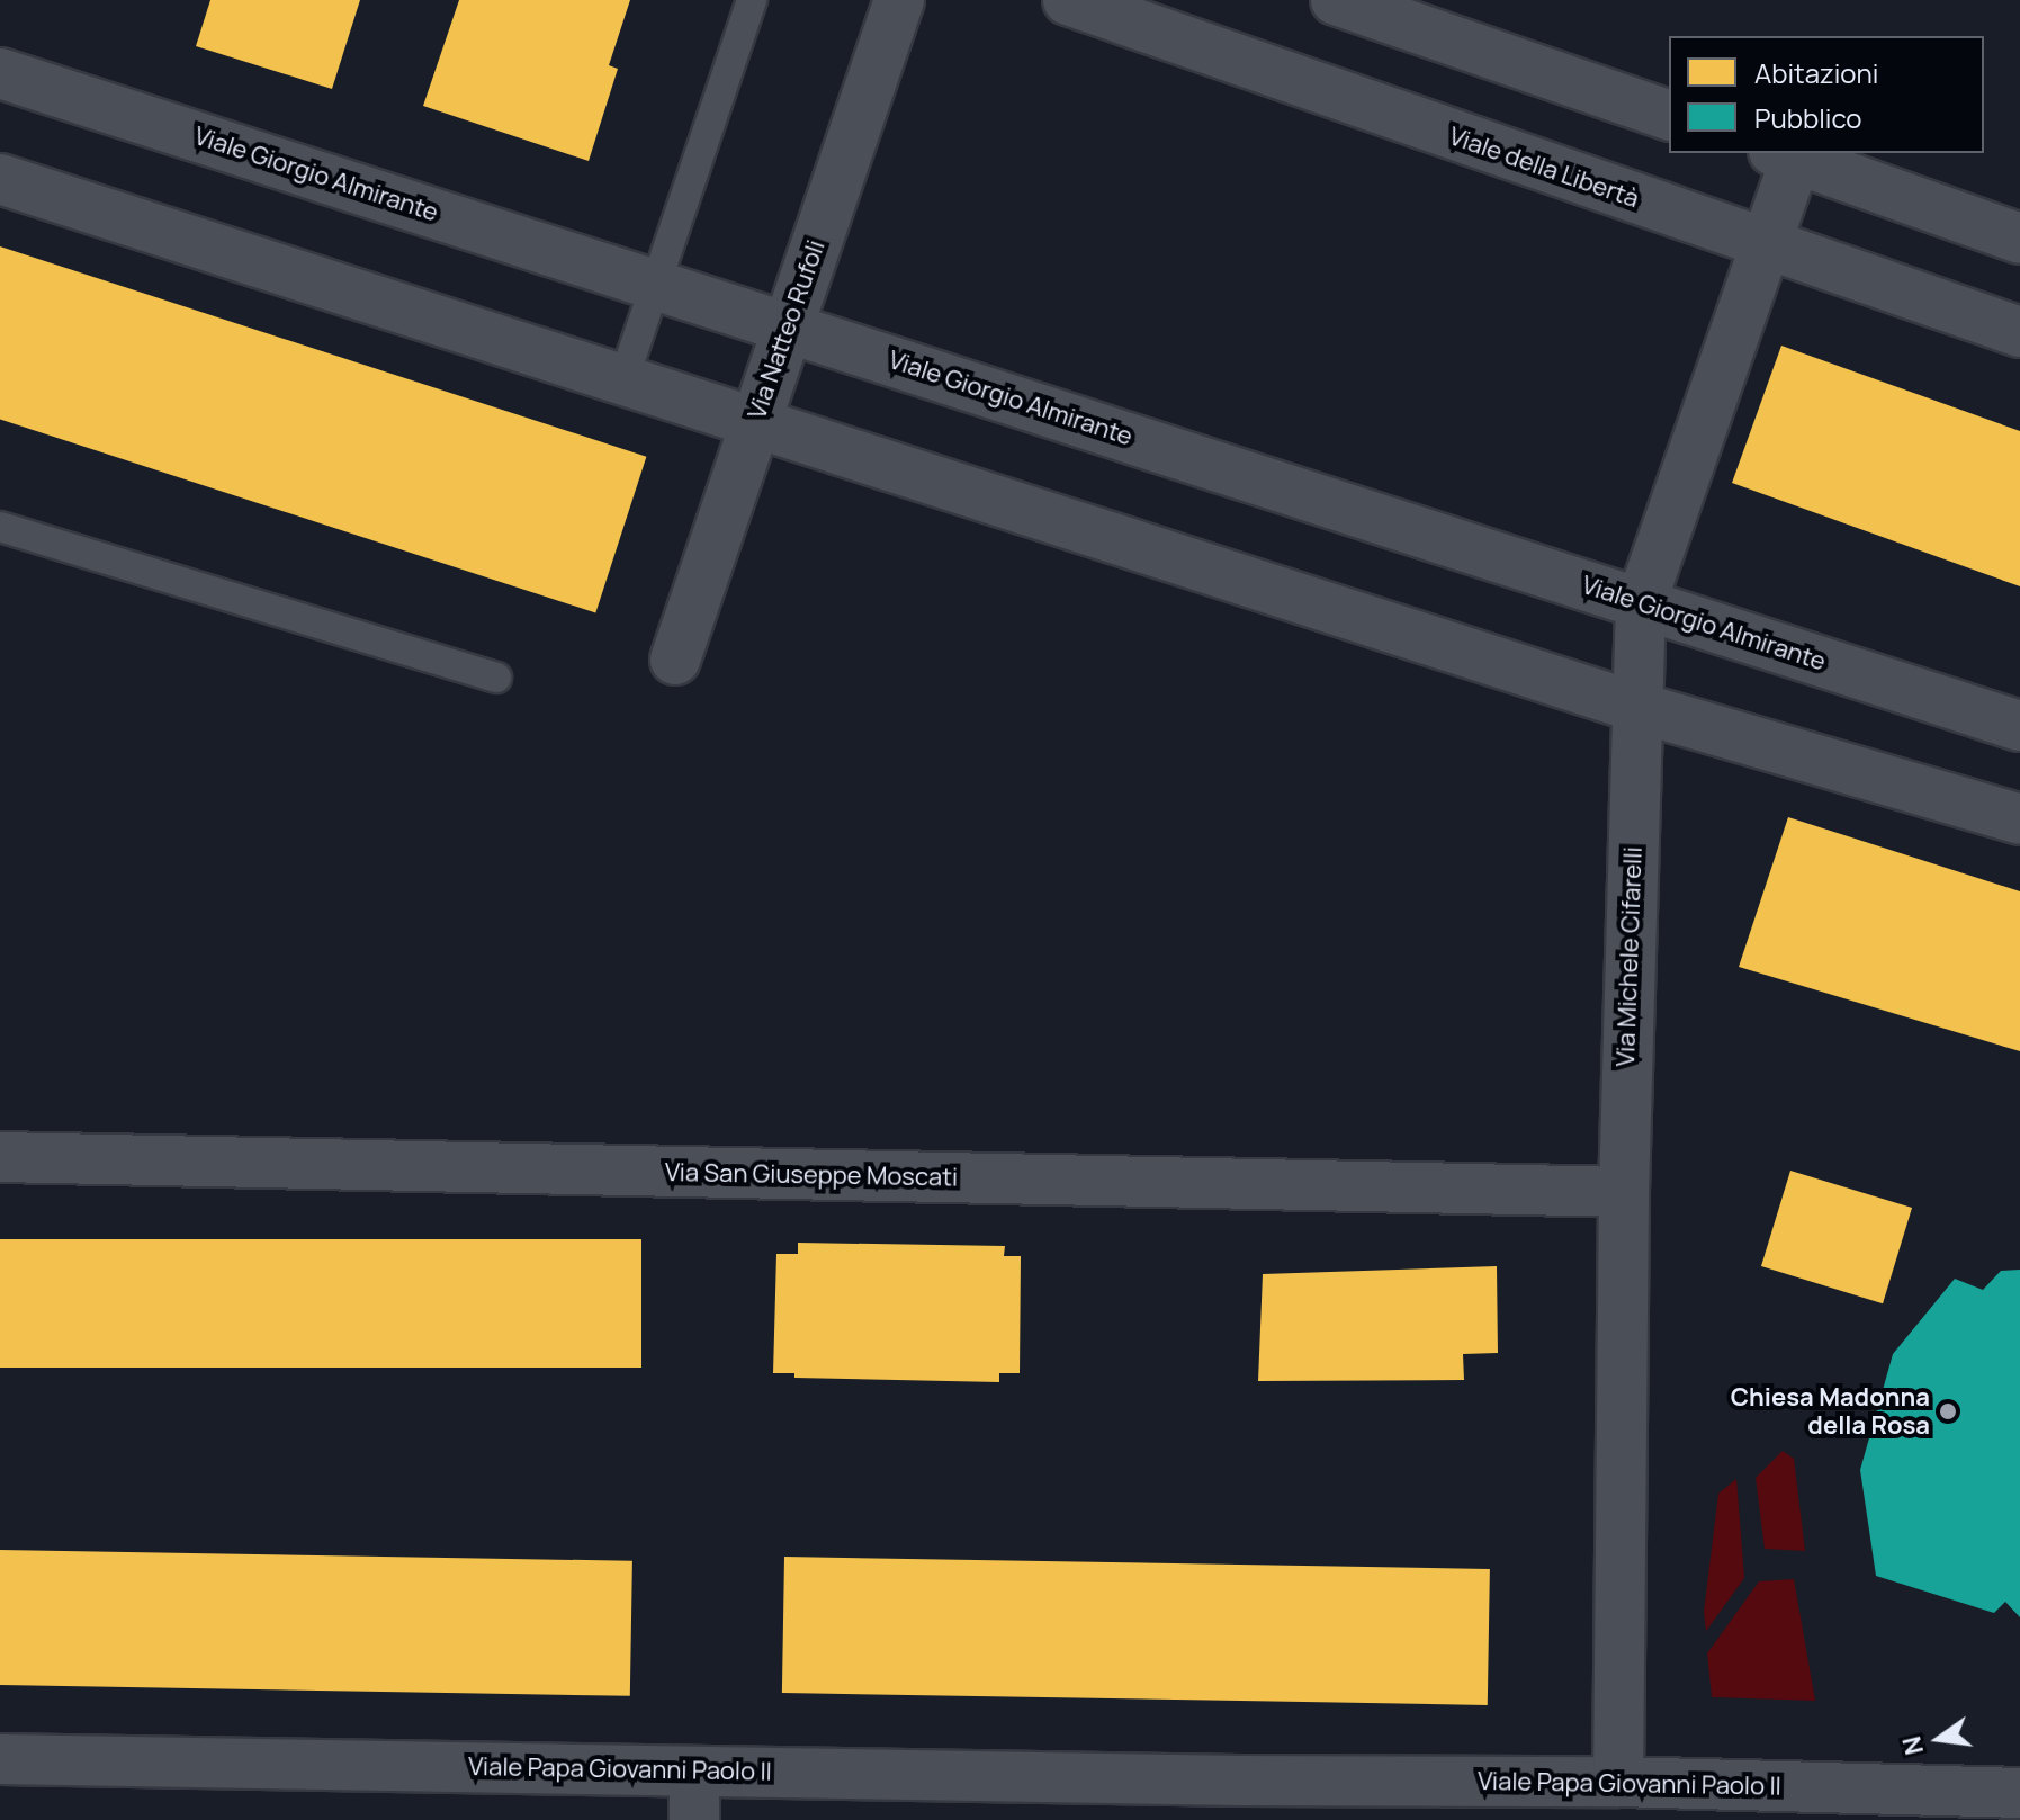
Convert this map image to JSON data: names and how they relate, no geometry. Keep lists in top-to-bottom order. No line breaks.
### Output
{"streets":{"street":["Viale della Libertà","Viale Giorgio Almirante","Via Natteo Rufoli","Via Michele Cifarelli","Via San Giuseppe Moscati","Viale Papa Giovanni Paolo II"]},"crossings":[["Viale della Libertà","Via Michele Cifarelli"],["Viale Giorgio Almirante","Via Natteo Rufoli"],["Viale Giorgio Almirante","Via Michele Cifarelli"],["Via Michele Cifarelli","Via San Giuseppe Moscati"],["Via Michele Cifarelli","Viale Papa Giovanni Paolo II"]],"places":["Chiesa Madonna della Rosa"],"legend":["Abitazioni","Pubblico"],"north":"left"}
